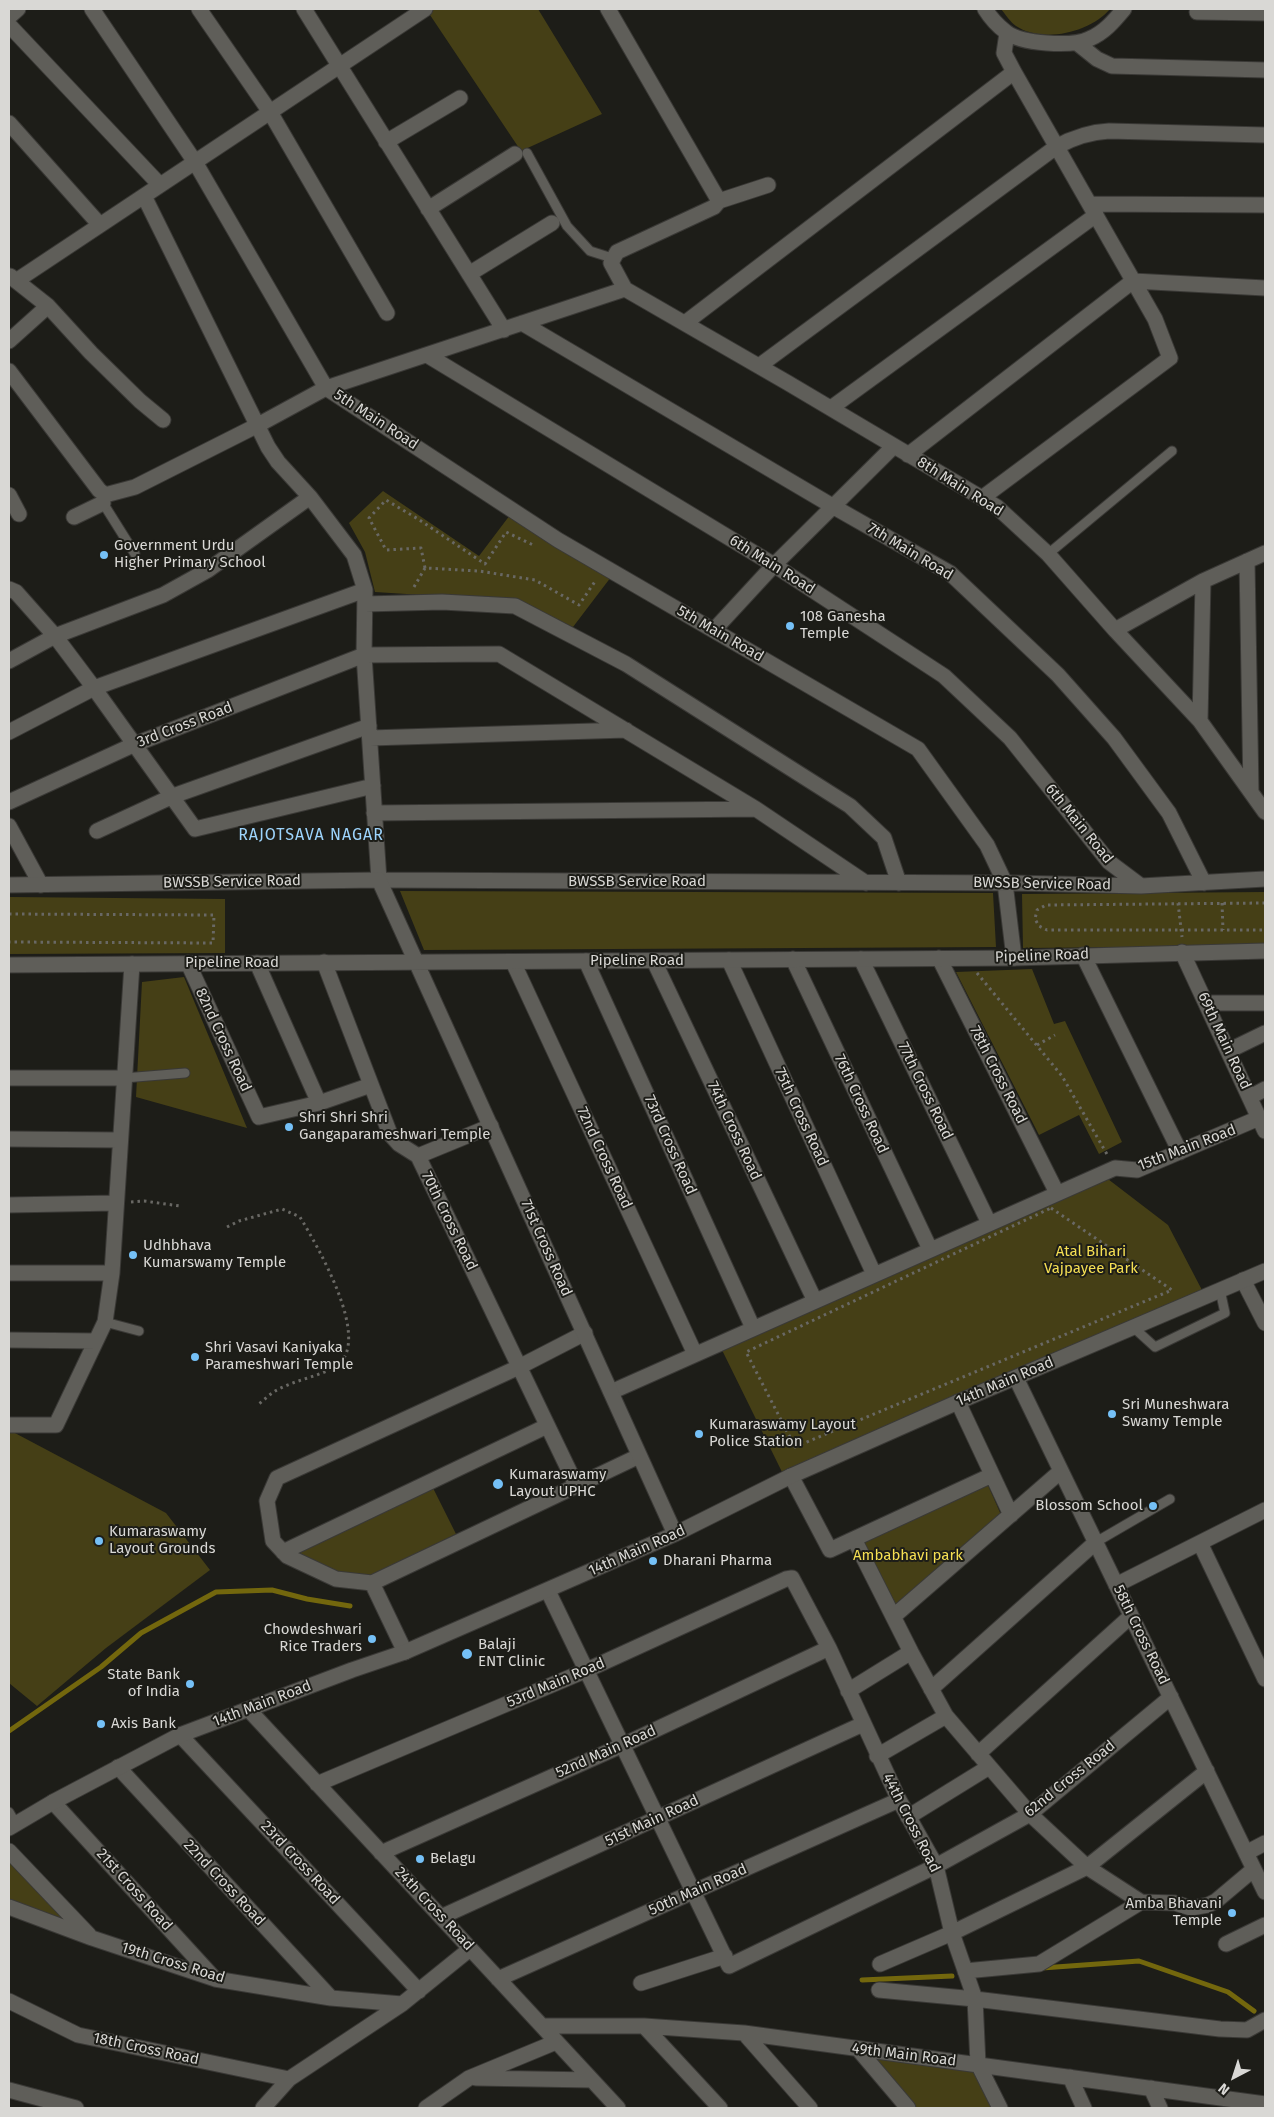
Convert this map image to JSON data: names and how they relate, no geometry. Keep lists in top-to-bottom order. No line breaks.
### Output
{"streets":{"street":["5th Main Road","8th Main Road","7th Main Road","6th Main Road","3rd Cross Road","BWSSB Service Road","Pipeline Road","82nd Cross Road","69th Main Road","78th Cross Road","77th Cross Road","76th Cross Road","75th Cross Road","74th Cross Road","73rd Cross Road","15th Main Road","72nd Cross Road","70th Cross Road","71st Cross Road","14th Main Road","58th Cross Road","53rd Main Road","52nd Main Road","62nd Cross Road","51st Main Road","44th Cross Road","23rd Cross Road","22nd Cross Road","21st Cross Road","50th Main Road","24th Cross Road","19th Cross Road","18th Cross Road","49th Main Road"]},"crossings":[["5th Main Road","BWSSB Service Road"],["5th Main Road","Pipeline Road"],["7th Main Road","BWSSB Service Road"],["6th Main Road","BWSSB Service Road"],["BWSSB Service Road","71st Cross Road"],["Pipeline Road","82nd Cross Road"],["Pipeline Road","69th Main Road"],["Pipeline Road","78th Cross Road"],["Pipeline Road","77th Cross Road"],["Pipeline Road","76th Cross Road"],["Pipeline Road","75th Cross Road"],["Pipeline Road","74th Cross Road"],["Pipeline Road","73rd Cross Road"],["Pipeline Road","72nd Cross Road"],["Pipeline Road","70th Cross Road"],["Pipeline Road","71st Cross Road"],["69th Main Road","15th Main Road"],["78th Cross Road","15th Main Road"],["77th Cross Road","15th Main Road"],["76th Cross Road","15th Main Road"],["75th Cross Road","15th Main Road"],["74th Cross Road","15th Main Road"],["73rd Cross Road","15th Main Road"],["15th Main Road","72nd Cross Road"],["15th Main Road","71st Cross Road"],["71st Cross Road","14th Main Road"],["14th Main Road","58th Cross Road"],["14th Main Road","23rd Cross Road"],["14th Main Road","22nd Cross Road"],["14th Main Road","21st Cross Road"],["14th Main Road","24th Cross Road"],["58th Cross Road","62nd Cross Road"],["53rd Main Road","44th Cross Road"],["53rd Main Road","24th Cross Road"],["52nd Main Road","44th Cross Road"],["52nd Main Road","24th Cross Road"],["62nd Cross Road","44th Cross Road"],["51st Main Road","44th Cross Road"],["51st Main Road","24th Cross Road"],["44th Cross Road","50th Main Road"],["44th Cross Road","49th Main Road"],["22nd Cross Road","19th Cross Road"],["21st Cross Road","19th Cross Road"],["50th Main Road","24th Cross Road"],["24th Cross Road","49th Main Road"]],"districts":["RAJOTSAVA NAGAR"],"parks":["Atal Bihari Vajpayee Park","Ambabhavi park"],"places":["Government Urdu Higher Primary School","108 Ganesha Temple","Shri Shri Shri Gangaparameshwari Temple","Udhbhava Kumarswamy Temple","Shri Vasavi Kaniyaka Parameshwari Temple","Sri Muneshwara Swamy Temple","Kumaraswamy Layout Police Station","Kumaraswamy Layout UPHC","Blossom School","Kumaraswamy Layout Grounds","Dharani Pharma","Chowdeshwari Rice Traders","Balaji ENT Clinic","State Bank of India","Axis Bank","Belagu","Amba Bhavani Temple"],"north":"bottom left"}
